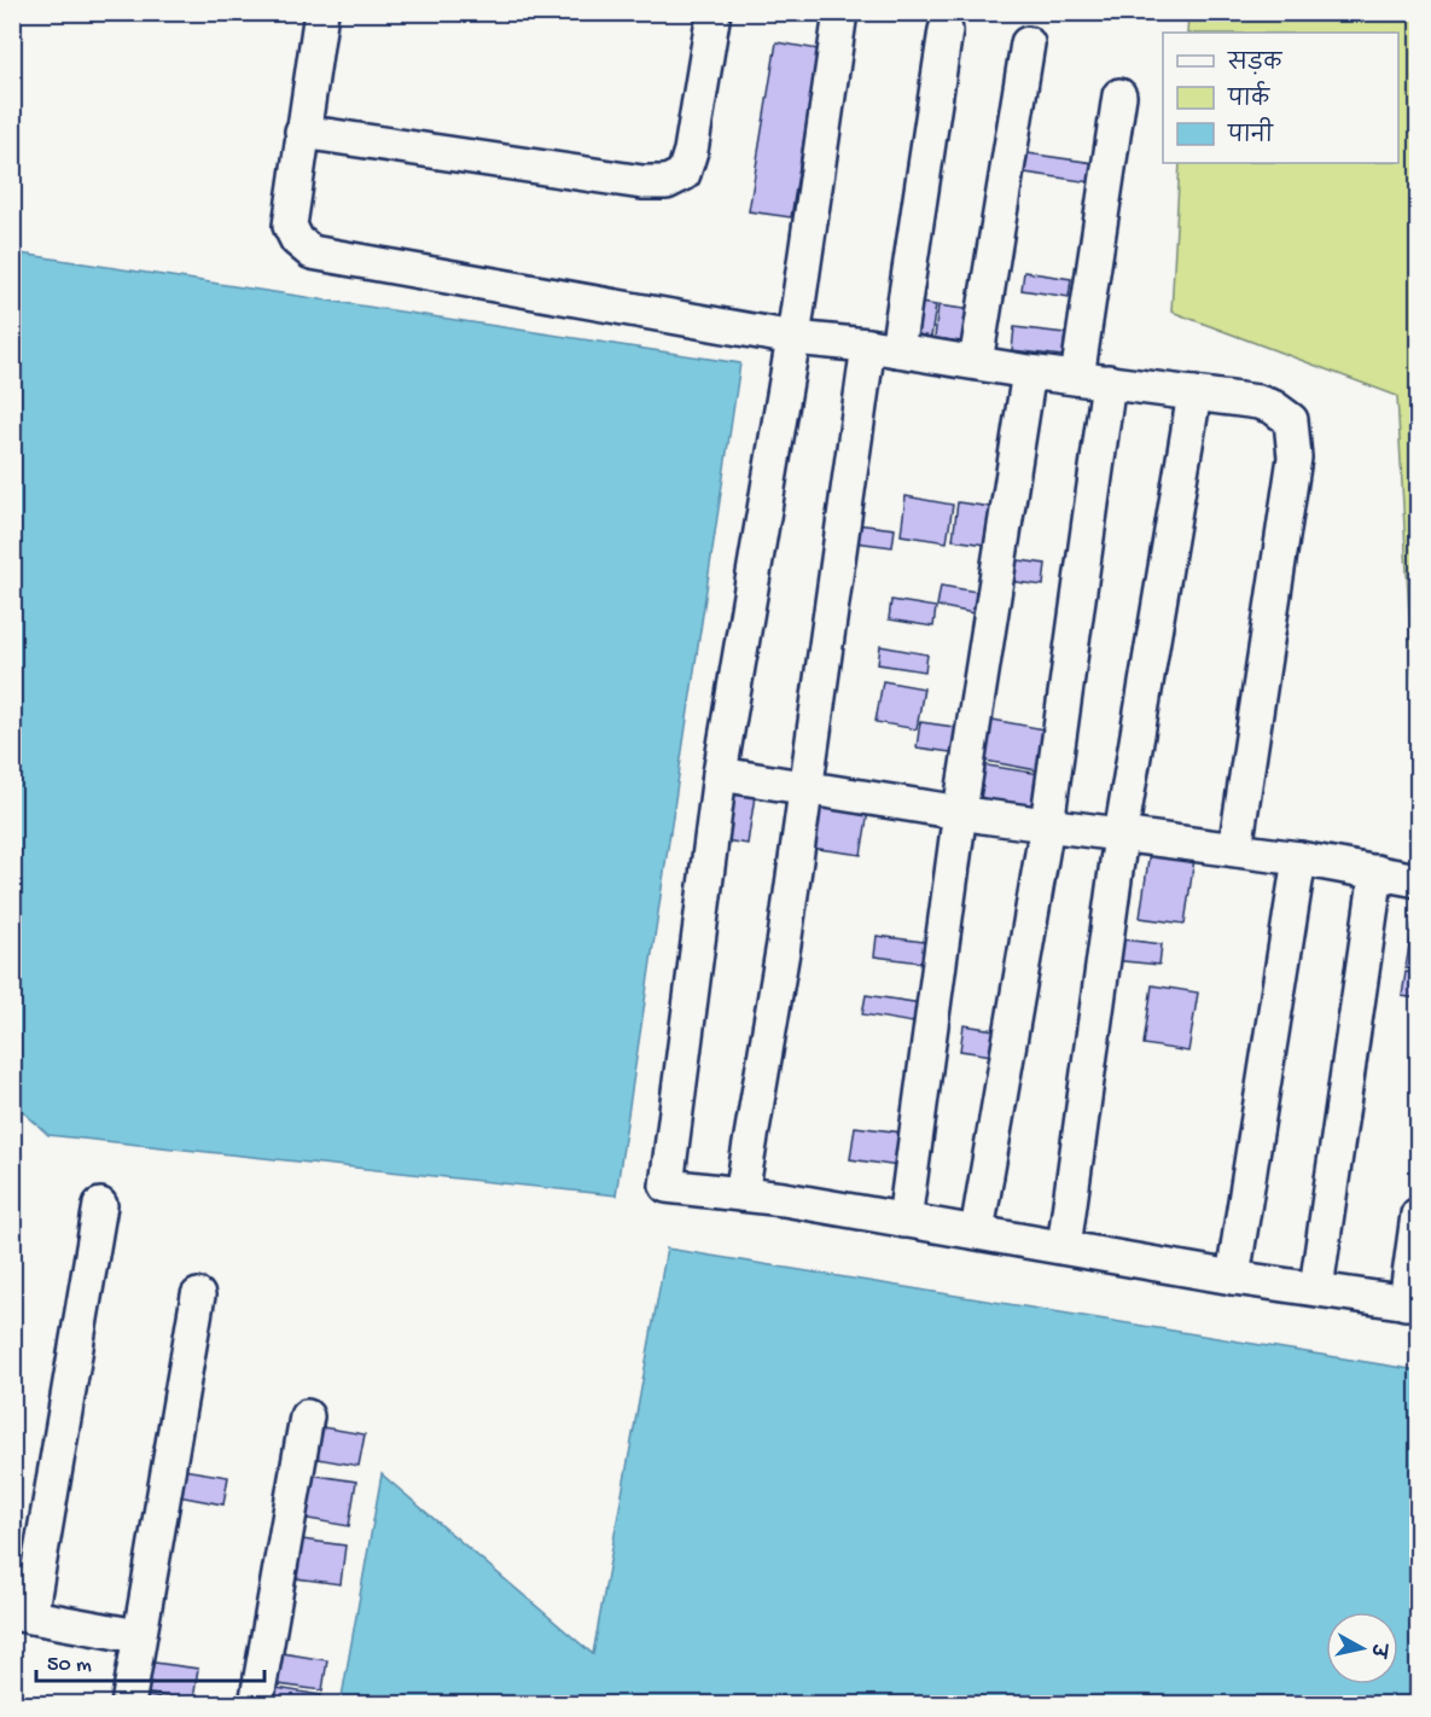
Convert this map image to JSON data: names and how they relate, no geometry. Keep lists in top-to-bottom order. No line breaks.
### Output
{"legend":["सड़क","पार्क","पानी"],"scale_bar":"50 m","north":"right"}
